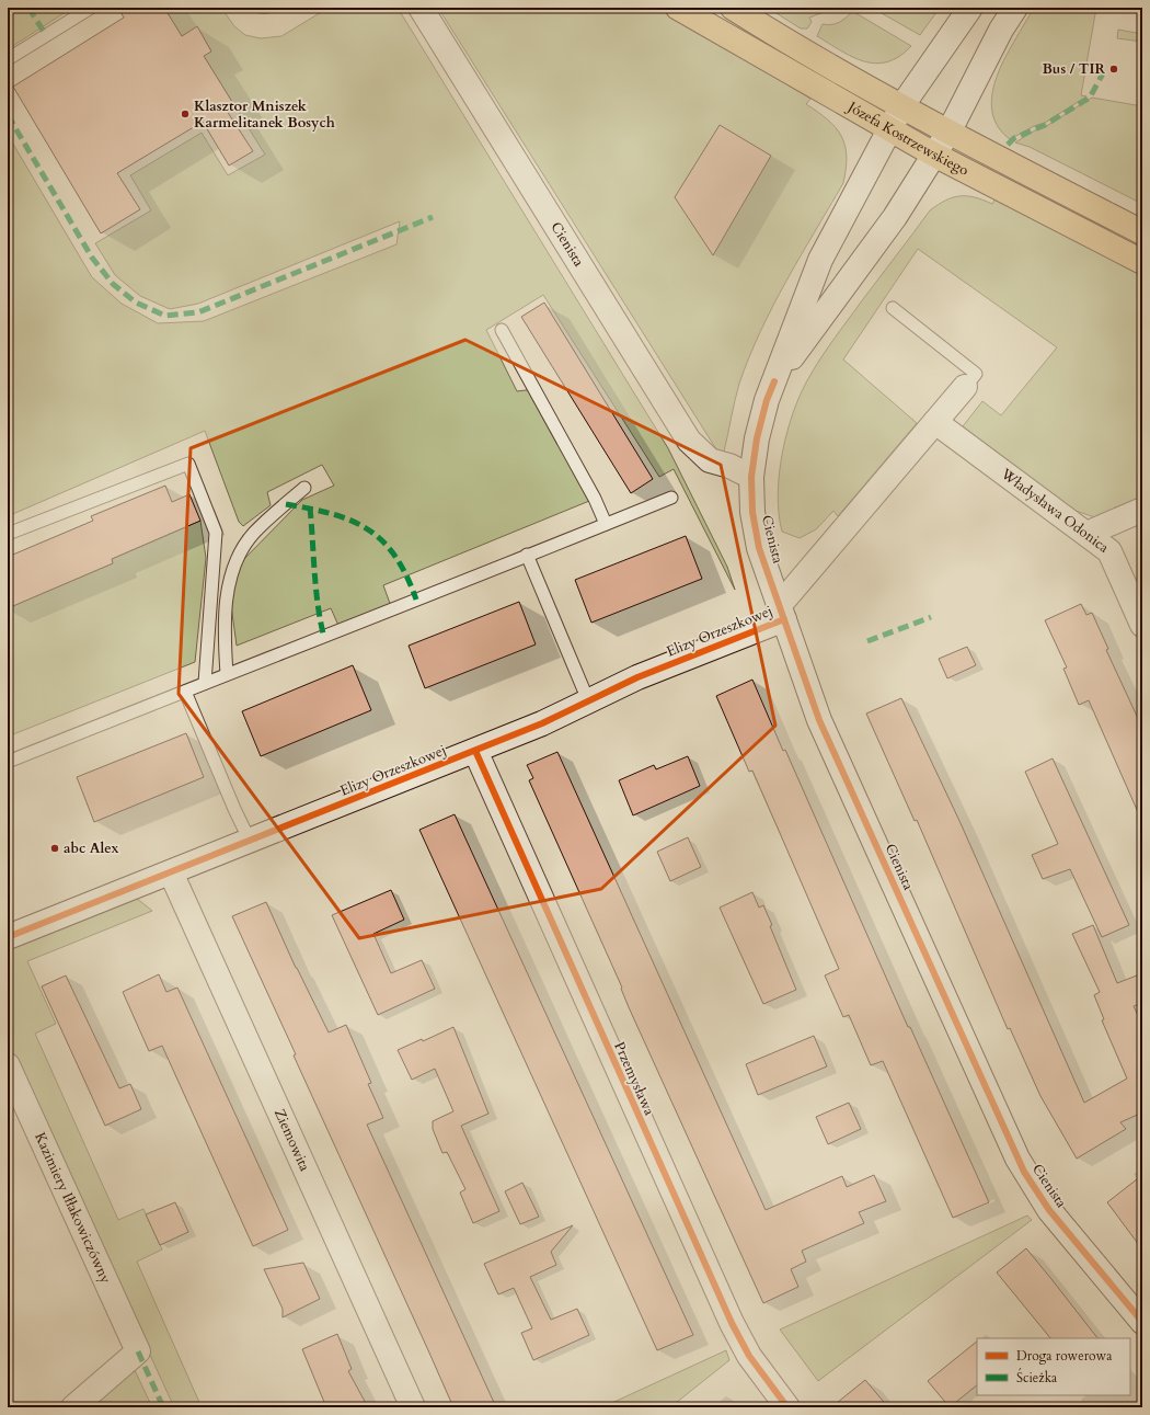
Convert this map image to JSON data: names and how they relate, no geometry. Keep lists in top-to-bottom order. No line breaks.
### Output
{"streets":{"main road":["Józefa Kostrzewskiego"],"street":["Cienista","Władysława Odonica","Elizy Orzeszkowej","Przemysława","Ziemowita","Kazimiery Iłłakowiczówny"]},"crossings":[["Józefa Kostrzewskiego","Cienista"],["Cienista","Elizy Orzeszkowej"],["Elizy Orzeszkowej","Przemysława"],["Elizy Orzeszkowej","Ziemowita"]],"places":["Bus / TIR","Klasztor Mniszek Karmelitanek Bosych","abc Alex"],"legend":["Droga rowerowa","Ścieżka"]}
